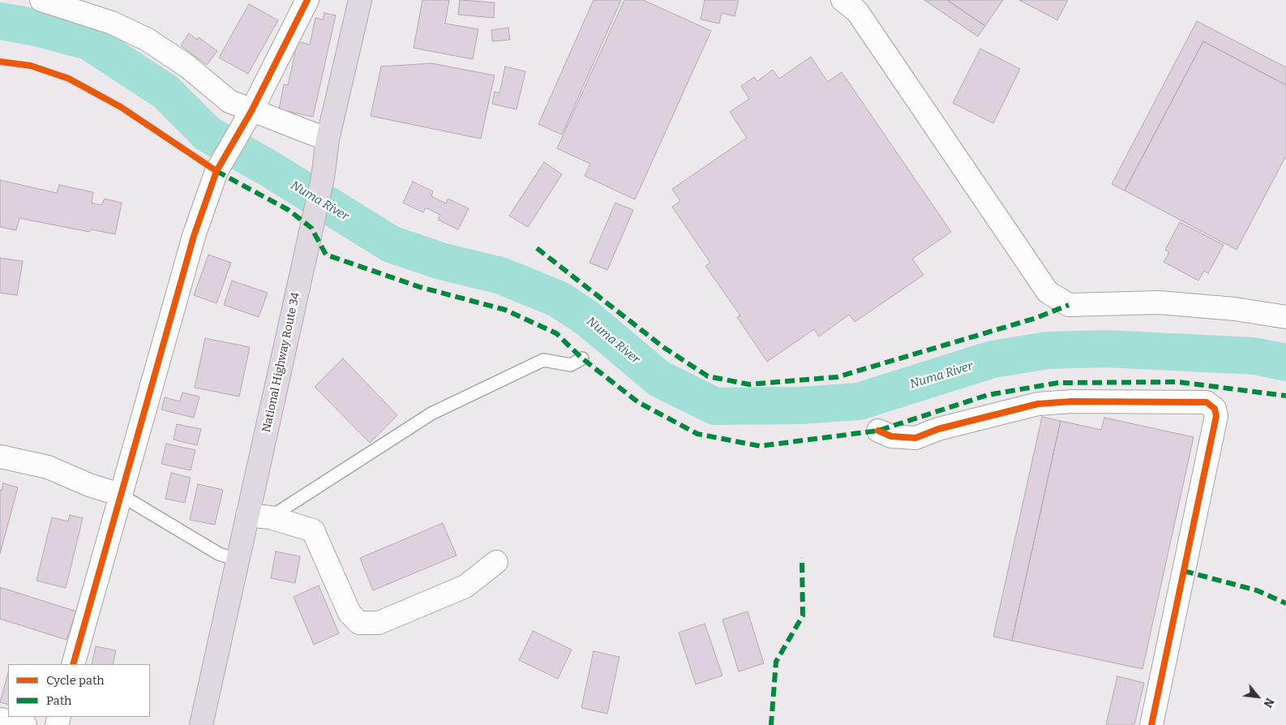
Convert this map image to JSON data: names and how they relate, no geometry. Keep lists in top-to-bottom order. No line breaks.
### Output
{"streets":{"highway":["National Highway Route 34"]},"water":["Numa River"],"legend":["Cycle path","Path"],"north":"bottom right"}
